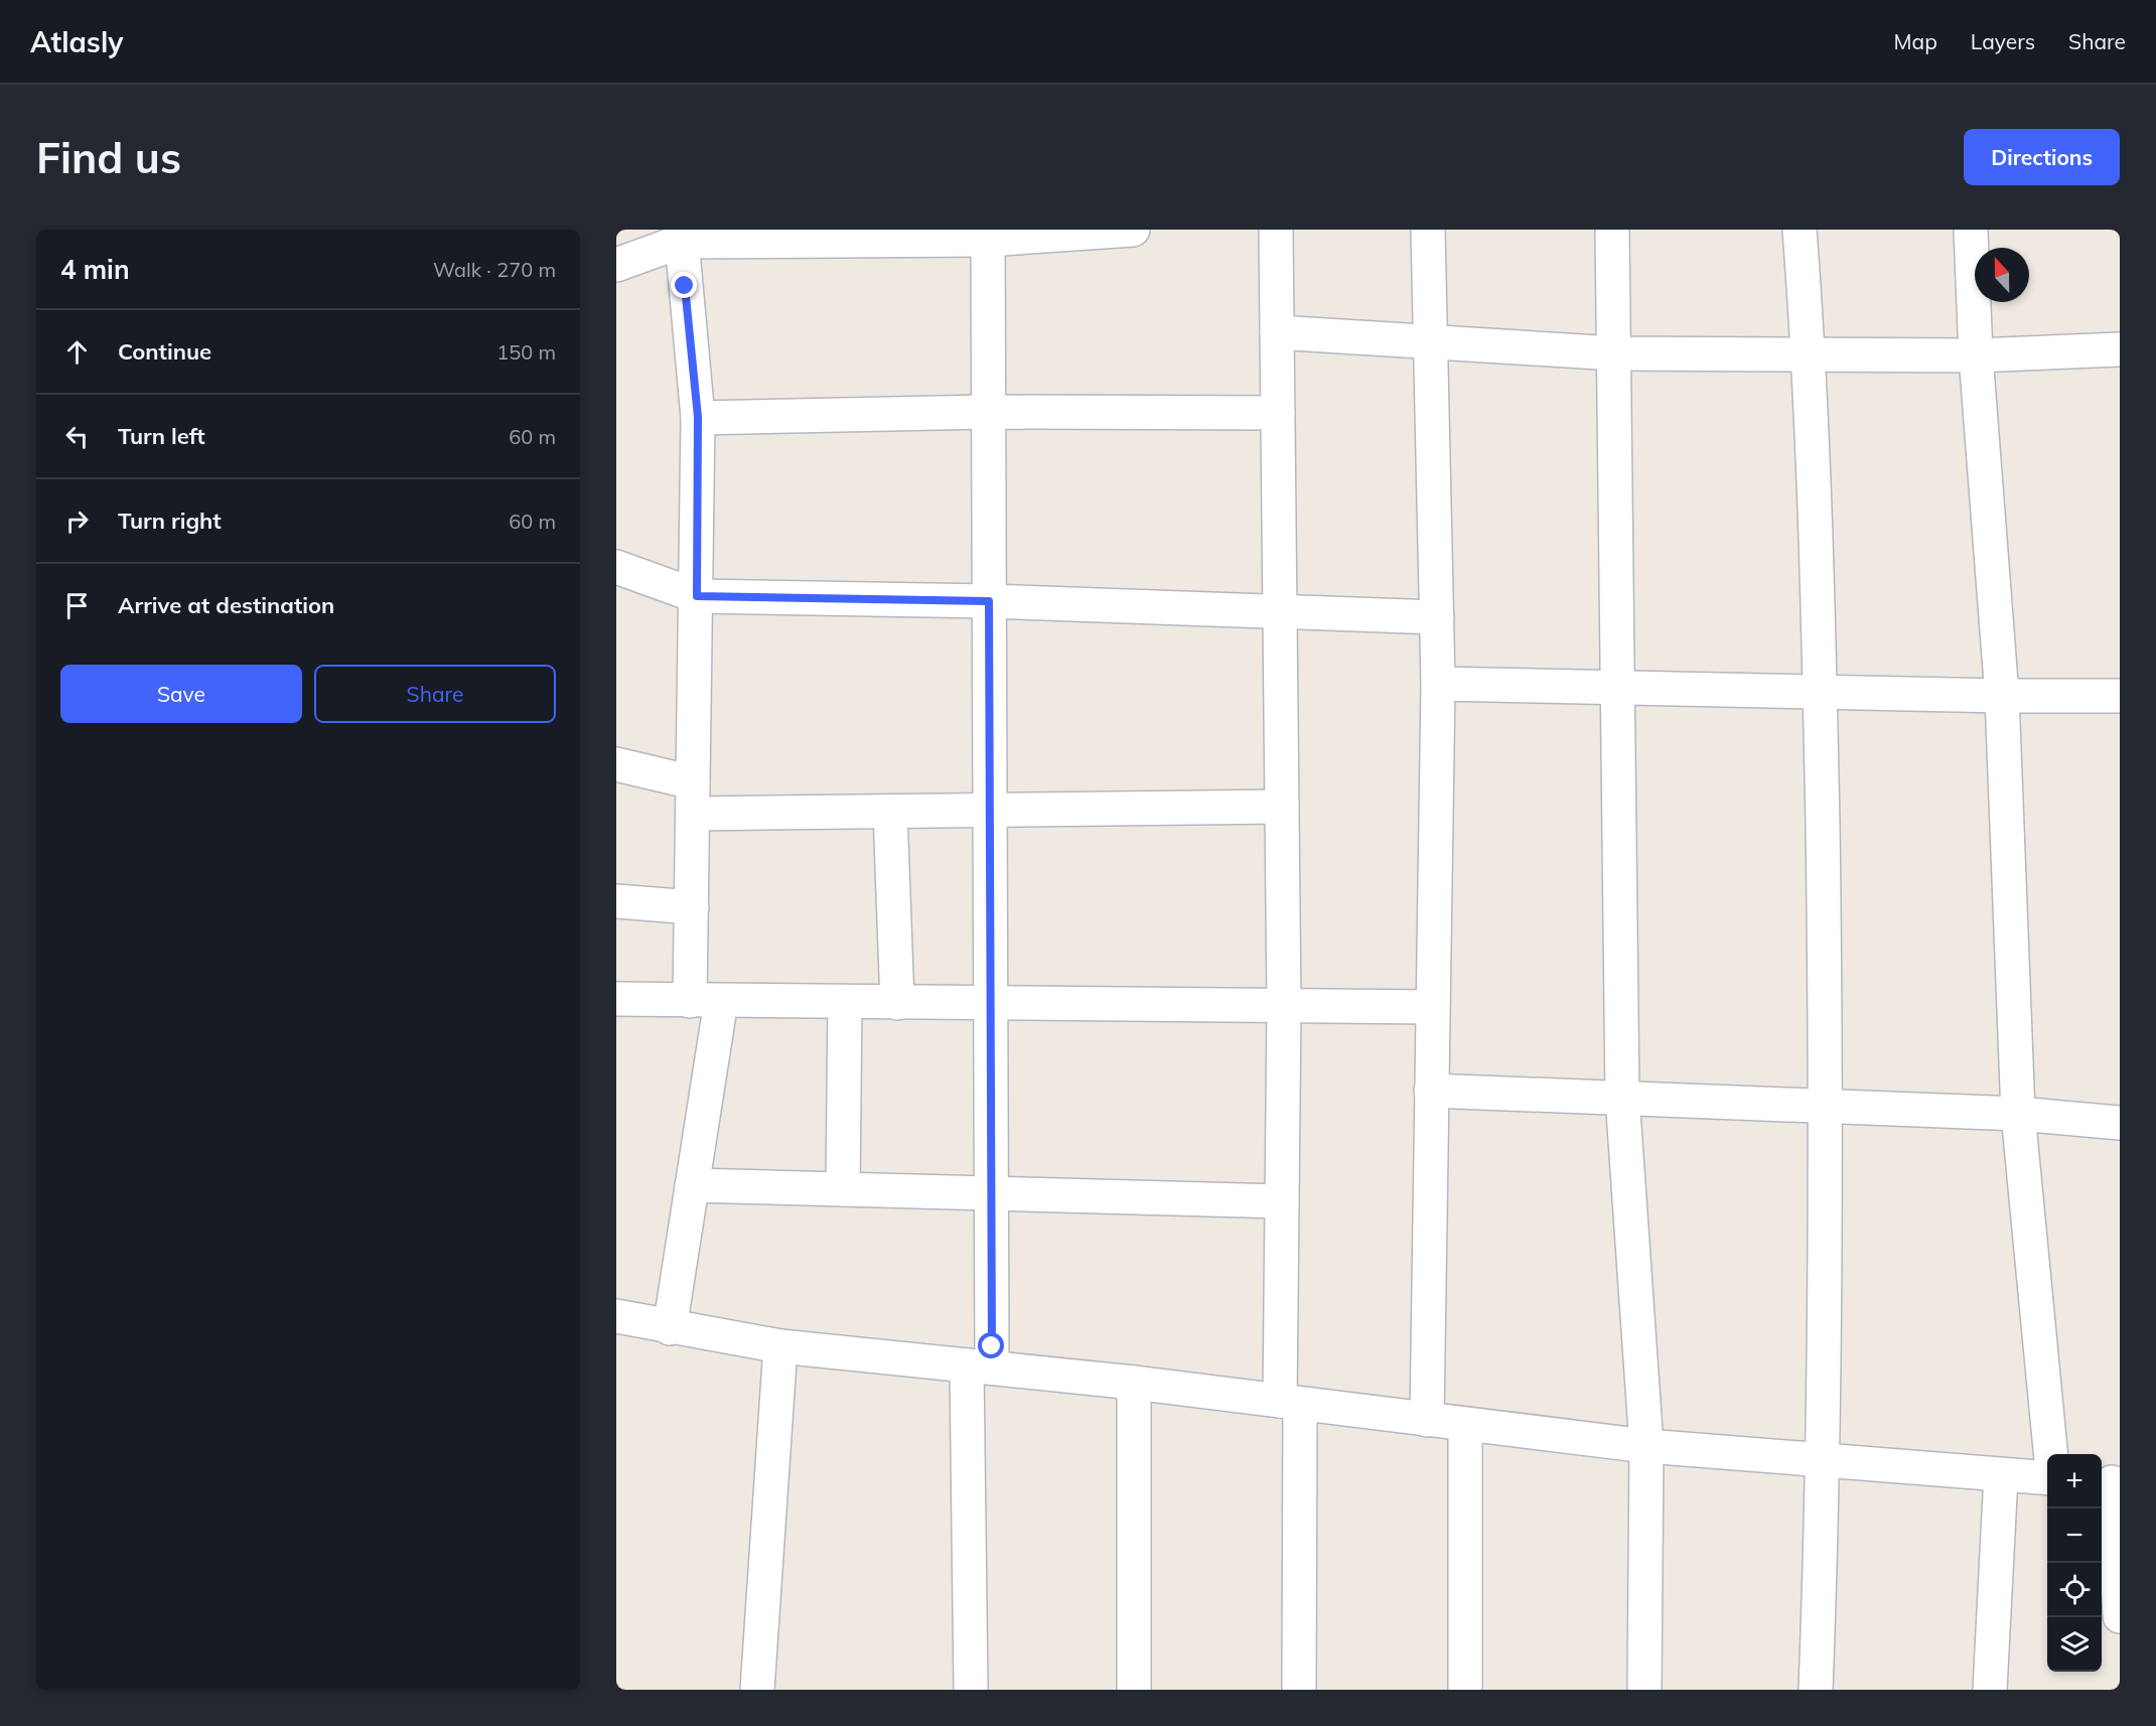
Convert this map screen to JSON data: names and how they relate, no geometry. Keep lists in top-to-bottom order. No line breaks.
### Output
{"north":"top","page":{"header":"Atlasly","nav":["Map","Layers","Share"],"buttons":["Directions",["Save","Share"]],"title":"Find us","heading":["4 min","Walk · 270 m"],"list":[["Continue","150 m"],["Turn left","60 m"],["Turn right","60 m"],"Arrive at destination"],"map_buttons":["+","−"]}}
